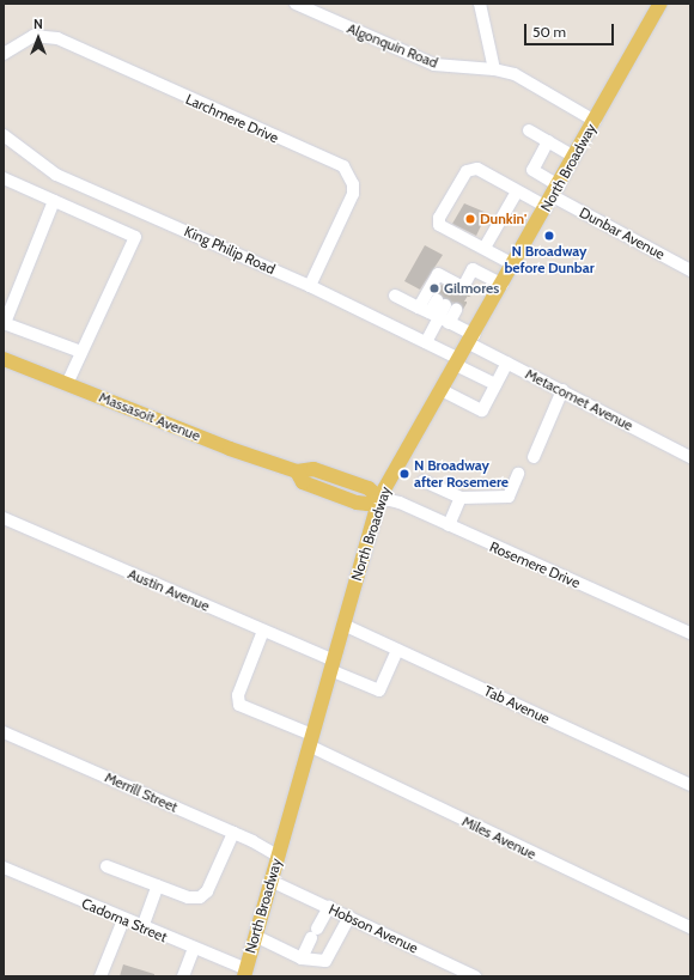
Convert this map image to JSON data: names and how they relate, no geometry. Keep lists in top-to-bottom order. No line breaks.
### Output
{"streets":{"main road":["North Broadway","Massasoit Avenue"],"street":["Algonquin Road","Larchmere Drive","Dunbar Avenue","King Philip Road","Metacomet Avenue","Rosemere Drive","Austin Avenue","Tab Avenue","Merrill Street","Miles Avenue","Cadorna Street","Hobson Avenue"]},"crossings":[["Algonquin Road","North Broadway"],["Larchmere Drive","King Philip Road"],["North Broadway","Dunbar Avenue"],["North Broadway","King Philip Road"],["North Broadway","Metacomet Avenue"],["North Broadway","Massasoit Avenue"],["North Broadway","Rosemere Drive"],["North Broadway","Austin Avenue"],["North Broadway","Tab Avenue"],["North Broadway","Merrill Street"],["North Broadway","Miles Avenue"],["North Broadway","Cadorna Street"],["North Broadway","Hobson Avenue"],["Massasoit Avenue","Rosemere Drive"],["Austin Avenue","Tab Avenue"],["Austin Avenue","Miles Avenue"]],"places":["Dunkin'","N Broadway before Dunbar","Gilmores","N Broadway after Rosemere"],"scale_bar":"50 m","north":"top"}
